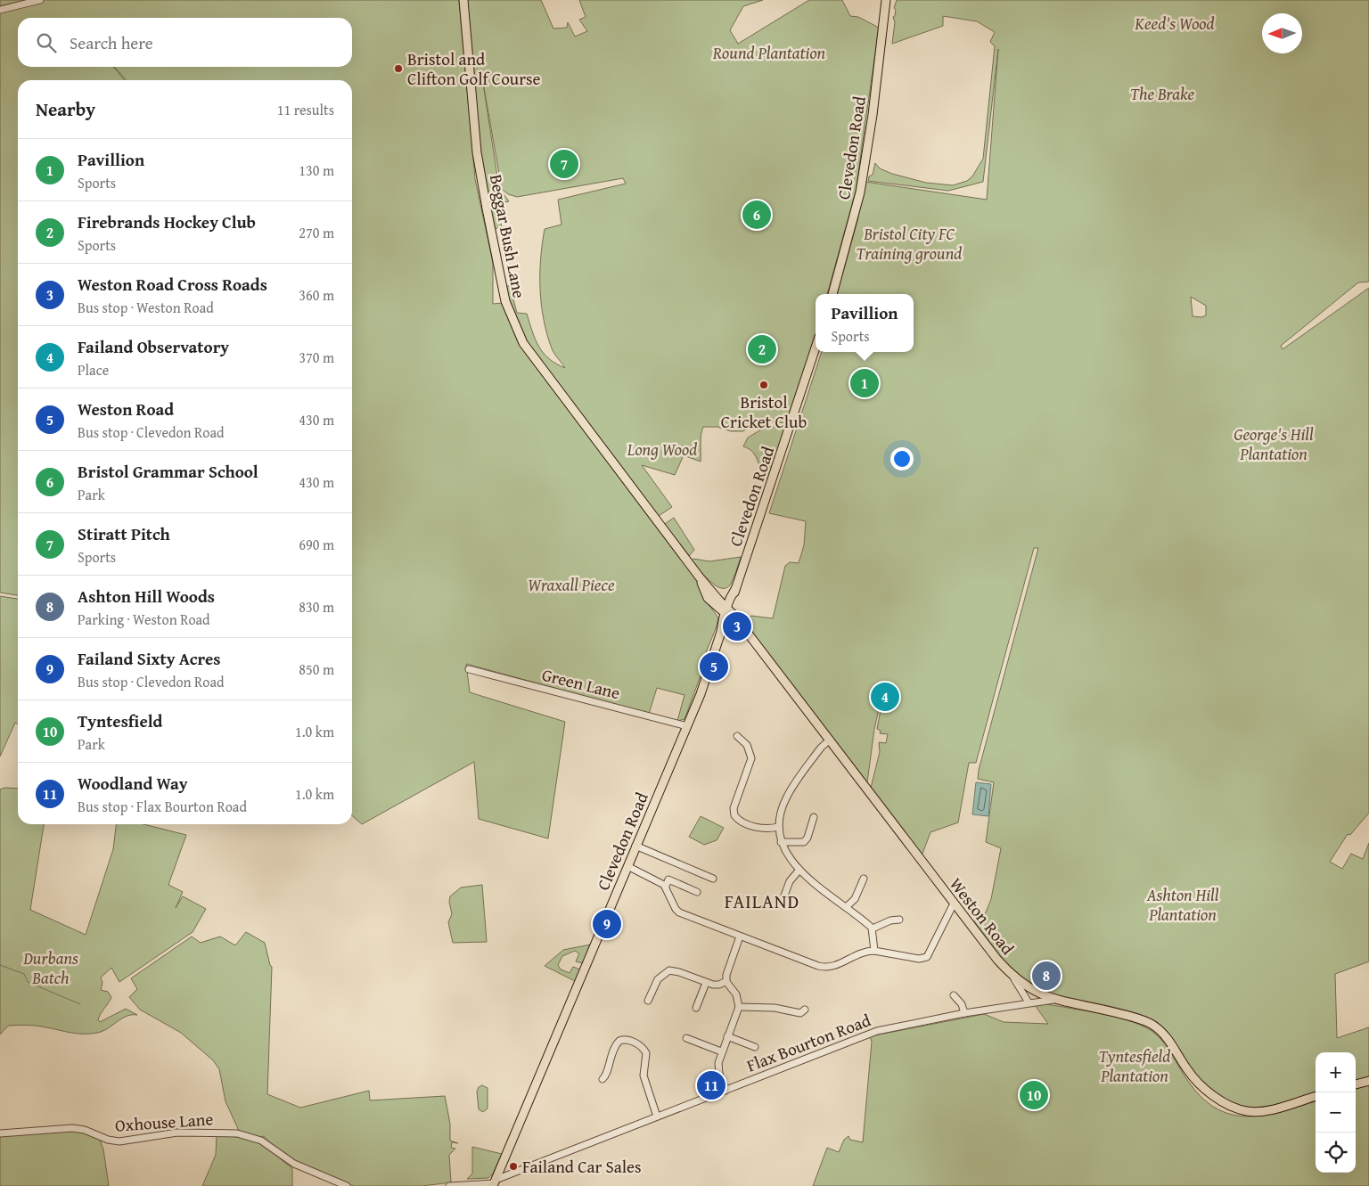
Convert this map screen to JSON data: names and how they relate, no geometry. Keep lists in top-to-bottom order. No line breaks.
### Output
{"streets":{"main road":["Clevedon Road","Beggar Bush Lane","Weston Road"],"street":["Green Lane","Flax Bourton Road","Oxhouse Lane"]},"crossings":[["Clevedon Road","Beggar Bush Lane"],["Clevedon Road","Green Lane"],["Clevedon Road","Weston Road"],["Clevedon Road","Flax Bourton Road"],["Beggar Bush Lane","Weston Road"],["Weston Road","Flax Bourton Road"]],"districts":["FAILAND"],"parks":["Keed's Wood","Round Plantation","The Brake","Bristol City FC Training ground","George's Hill Plantation","Long Wood","Wraxall Piece","Ashton Hill Plantation","Durbans Batch","Tyntesfield Plantation"],"places":["Bristol and Clifton Golf Course","Bristol Cricket Club","Failand Car Sales"],"north":"left","page":{"search":"Search here","heading":["Nearby","11 results"],"list":[{"mark":"1","name":"Pavillion","note":"Sports","value":"130 m"},{"mark":"2","name":"Firebrands Hockey Club","note":"Sports","value":"270 m"},{"mark":"3","name":"Weston Road Cross Roads","note":"Bus stop · Weston Road","value":"360 m"},{"mark":"4","name":"Failand Observatory","note":"Place","value":"370 m"},{"mark":"5","name":"Weston Road","note":"Bus stop · Clevedon Road","value":"430 m"},{"mark":"6","name":"Bristol Grammar School","note":"Park","value":"430 m"},{"mark":"7","name":"Stiratt Pitch","note":"Sports","value":"690 m"},{"mark":"8","name":"Ashton Hill Woods","note":"Parking · Weston Road","value":"830 m"},{"mark":"9","name":"Failand Sixty Acres","note":"Bus stop · Clevedon Road","value":"850 m"},{"mark":"10","name":"Tyntesfield","note":"Park","value":"1.0 km"},{"mark":"11","name":"Woodland Way","note":"Bus stop · Flax Bourton Road","value":"1.0 km"}],"pins":["7","6","2","1","3","5","4","9","8","11","10"],"popup":["Pavillion","Sports"],"map_buttons":["+","−"]}}
